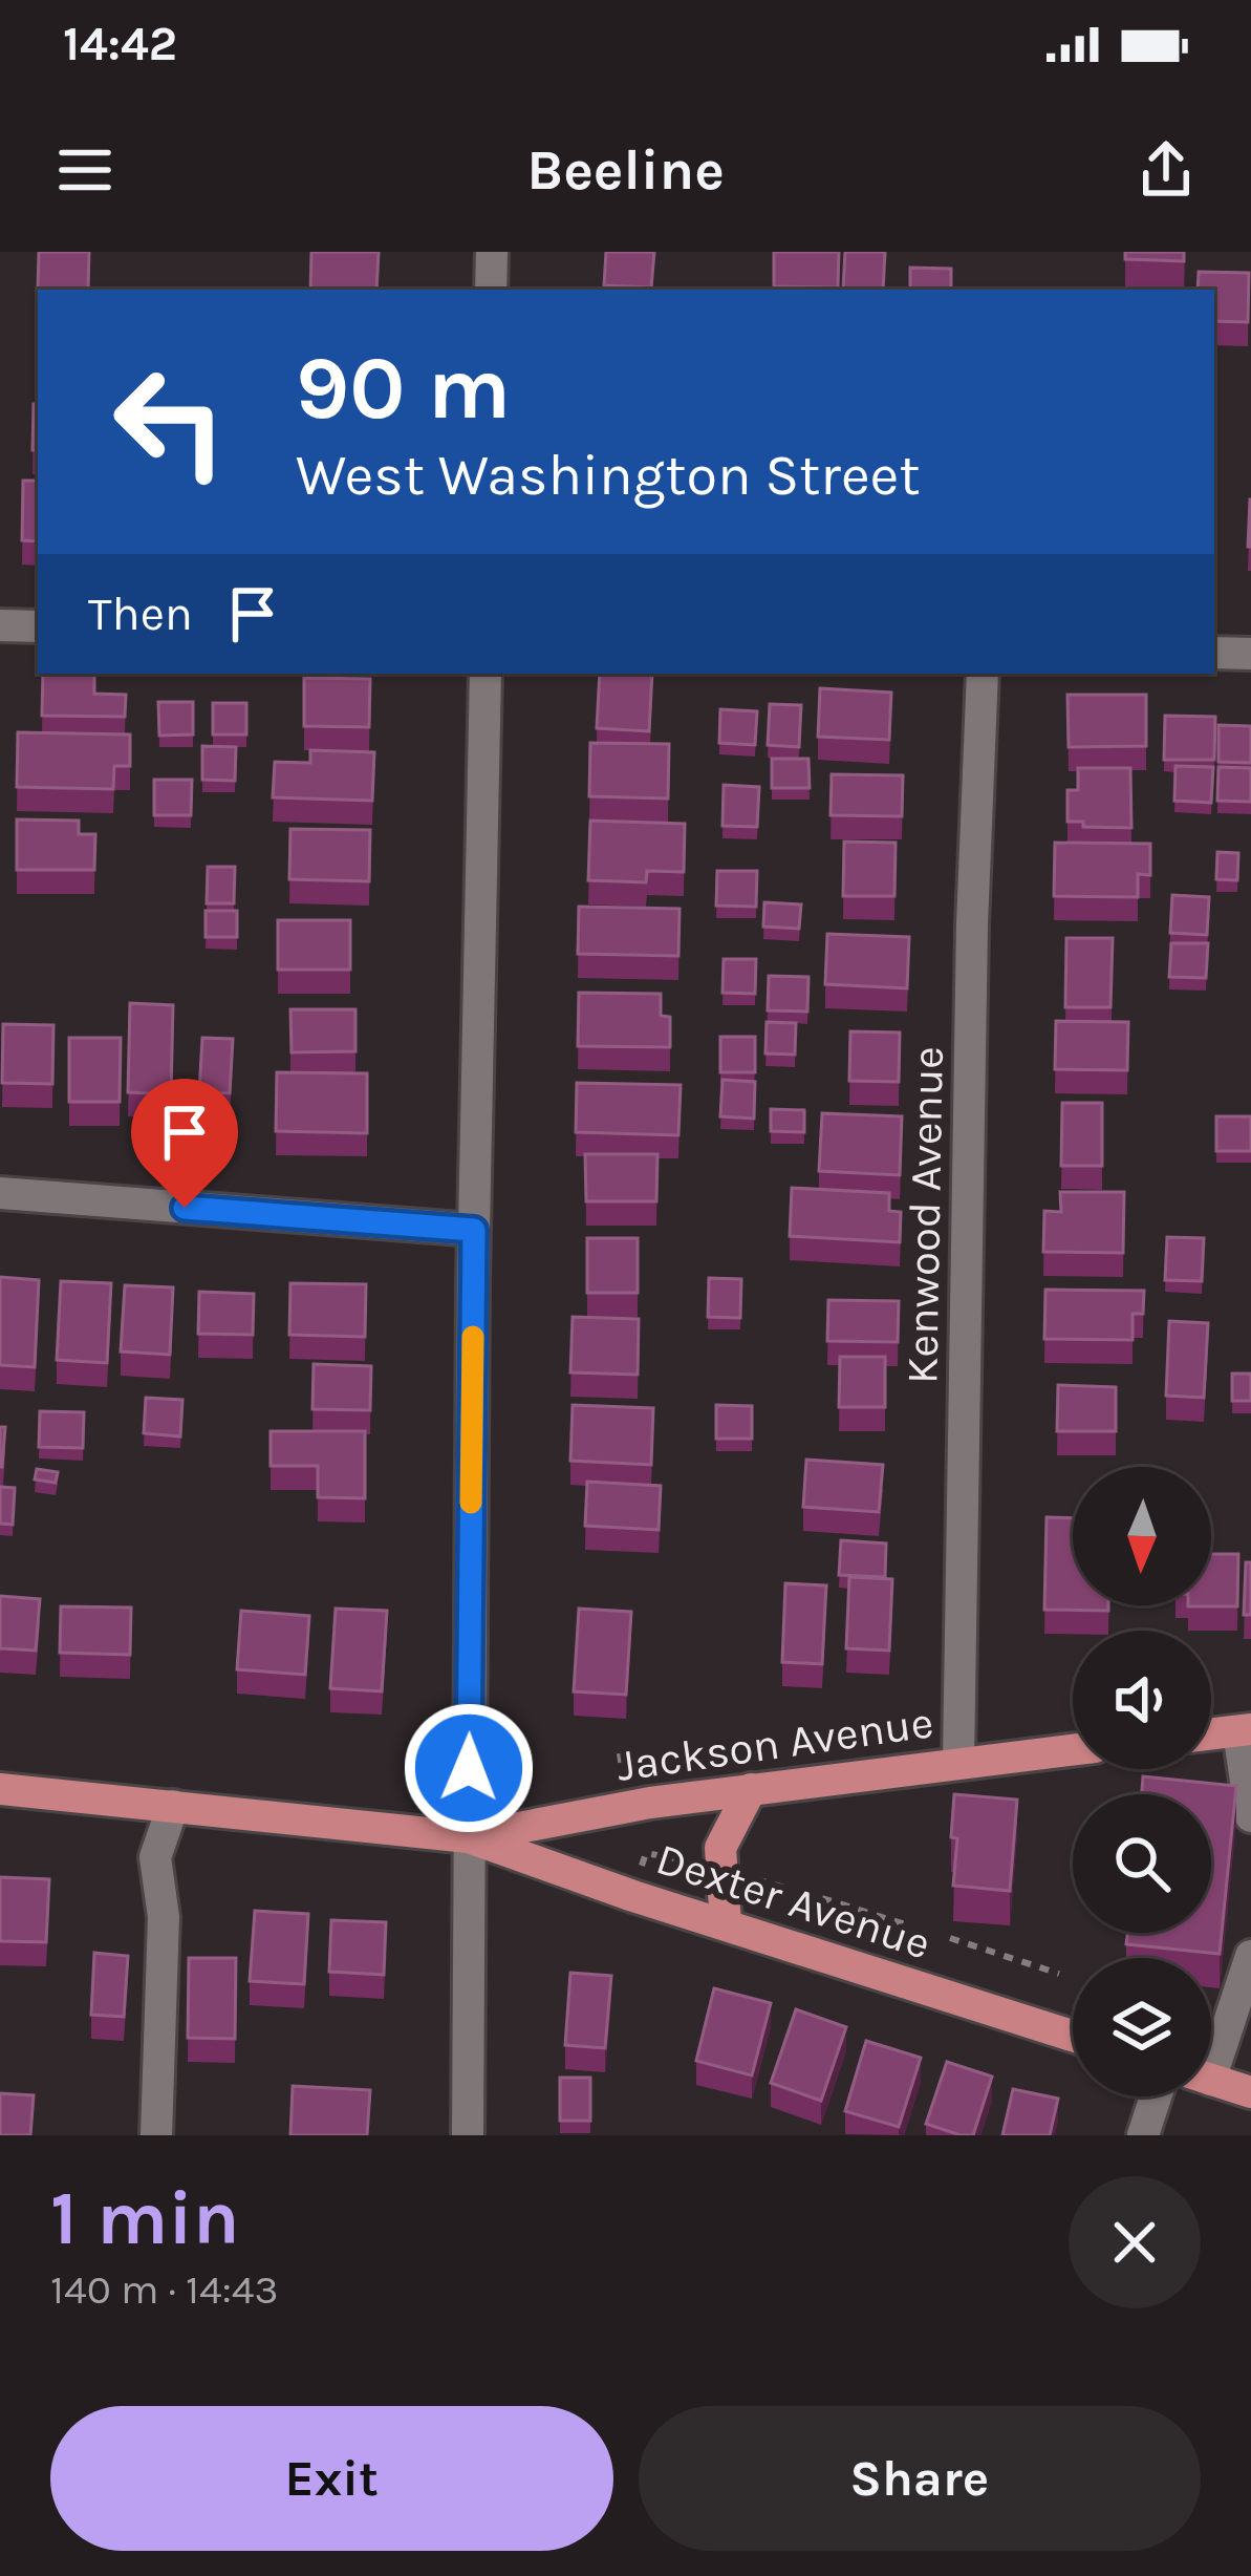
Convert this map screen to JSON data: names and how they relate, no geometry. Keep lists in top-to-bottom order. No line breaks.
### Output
{"streets":{"main road":["Jackson Avenue","Dexter Avenue"],"street":["Kenwood Avenue"]},"crossings":[["Kenwood Avenue","Jackson Avenue"],["Jackson Avenue","Dexter Avenue"]],"north":"bottom","page":{"status":"14:42","header":"Beeline","turn":["90 m","West Washington Street"],"then":"Then","heading":["1 min","140 m · 14:43"],"buttons":["Exit","Share"]}}
